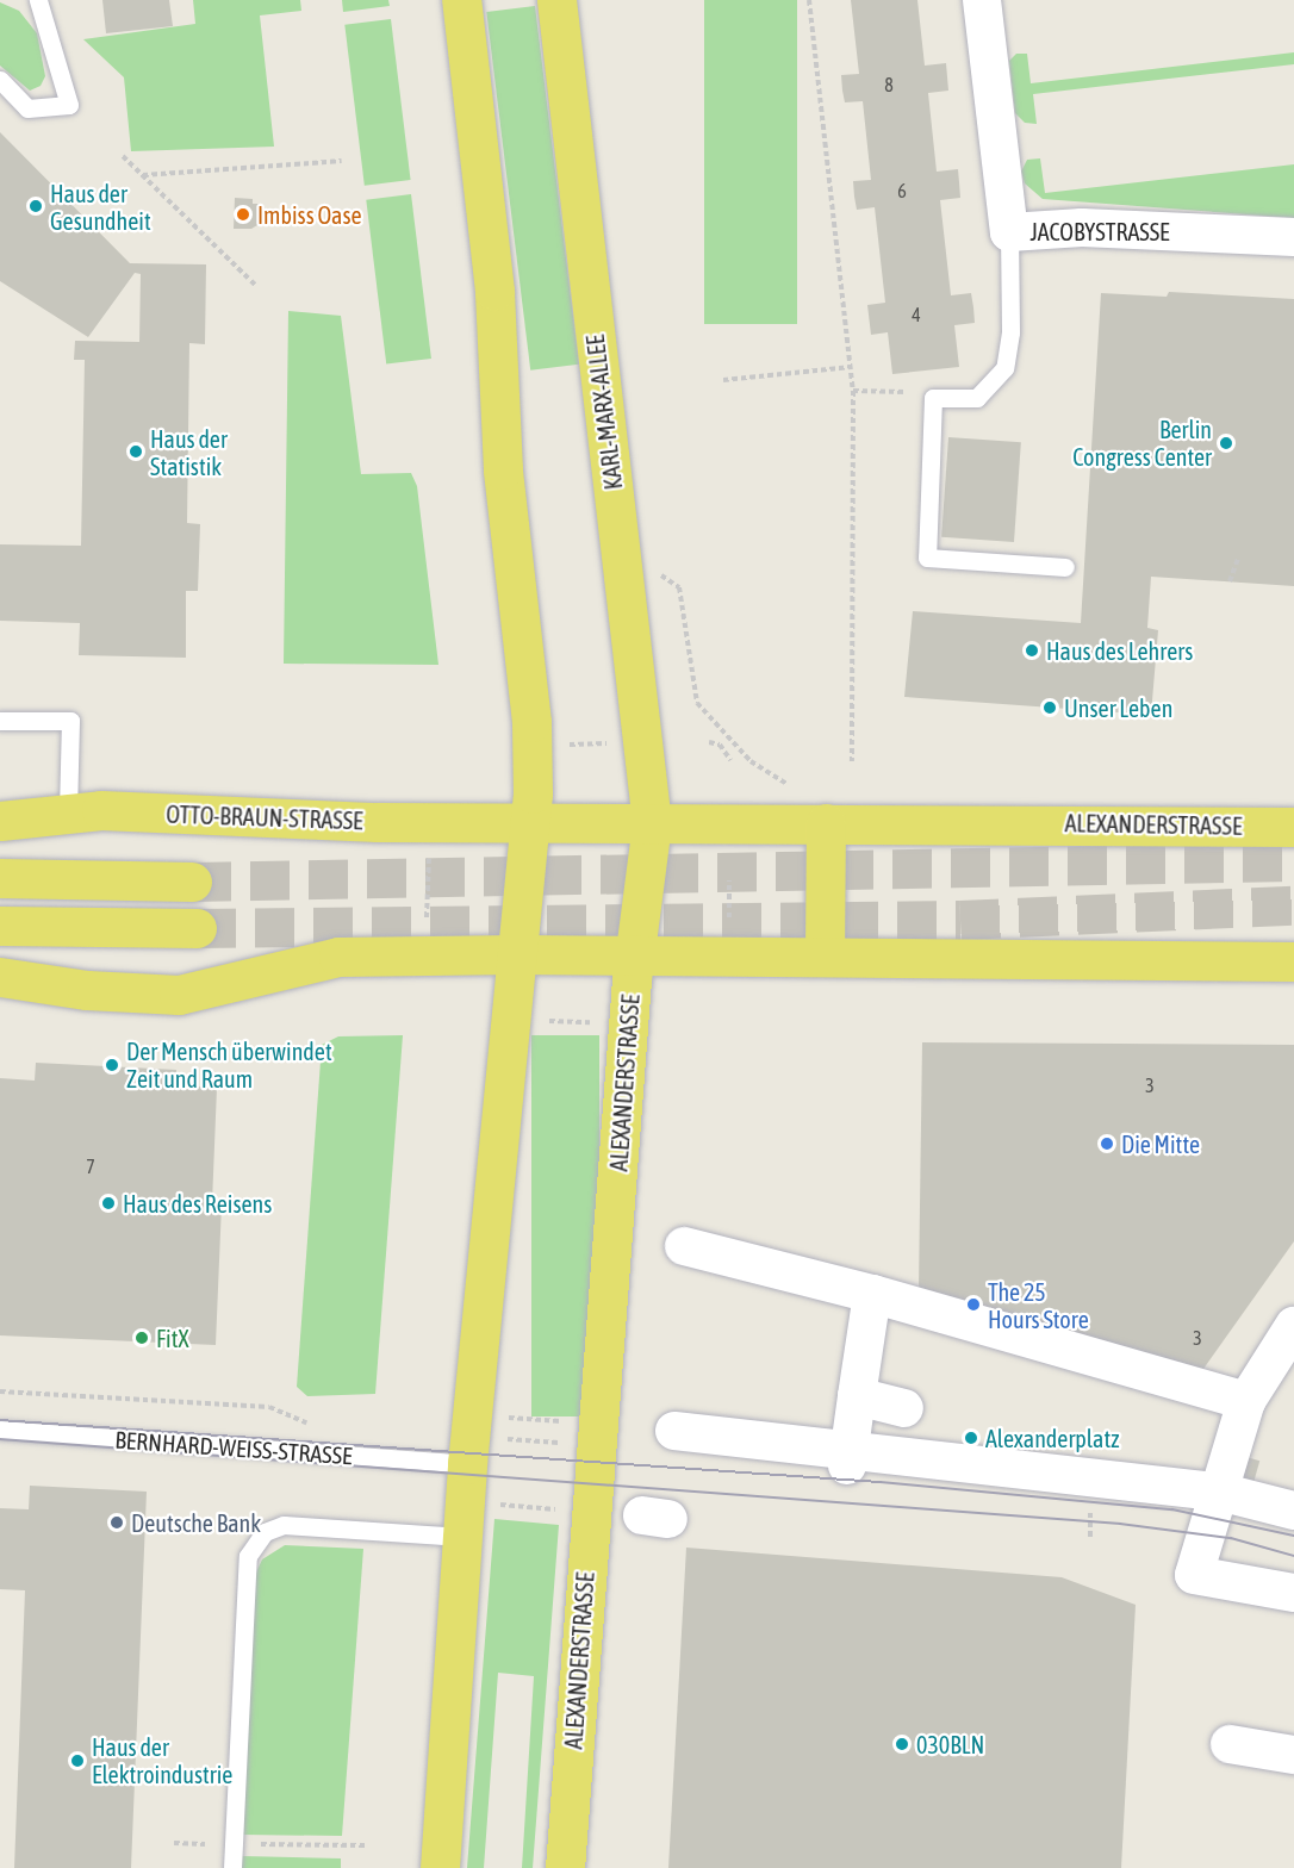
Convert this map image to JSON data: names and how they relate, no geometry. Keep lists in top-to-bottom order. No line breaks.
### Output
{"streets":{"main road":["KARL-MARX-ALLEE","OTTO-BRAUN-STRASSE","ALEXANDERSTRASSE"],"street":["JACOBYSTRASSE"],"lane":["BERNHARD-WEISS-STRASSE"]},"crossings":[["KARL-MARX-ALLEE","ALEXANDERSTRASSE"],["OTTO-BRAUN-STRASSE","ALEXANDERSTRASSE"]],"places":["Haus der Gesundheit","Imbiss Oase","Berlin Congress Center","Haus der Statistik","Haus des Lehrers","Unser Leben","Der Mensch überwindet Zeit und Raum","Die Mitte","Haus des Reisens","The 25 Hours Store","FitX","Alexanderplatz","Deutsche Bank","030BLN","Haus der Elektroindustrie"],"house_numbers":["8","6","4","3","7","3"]}
